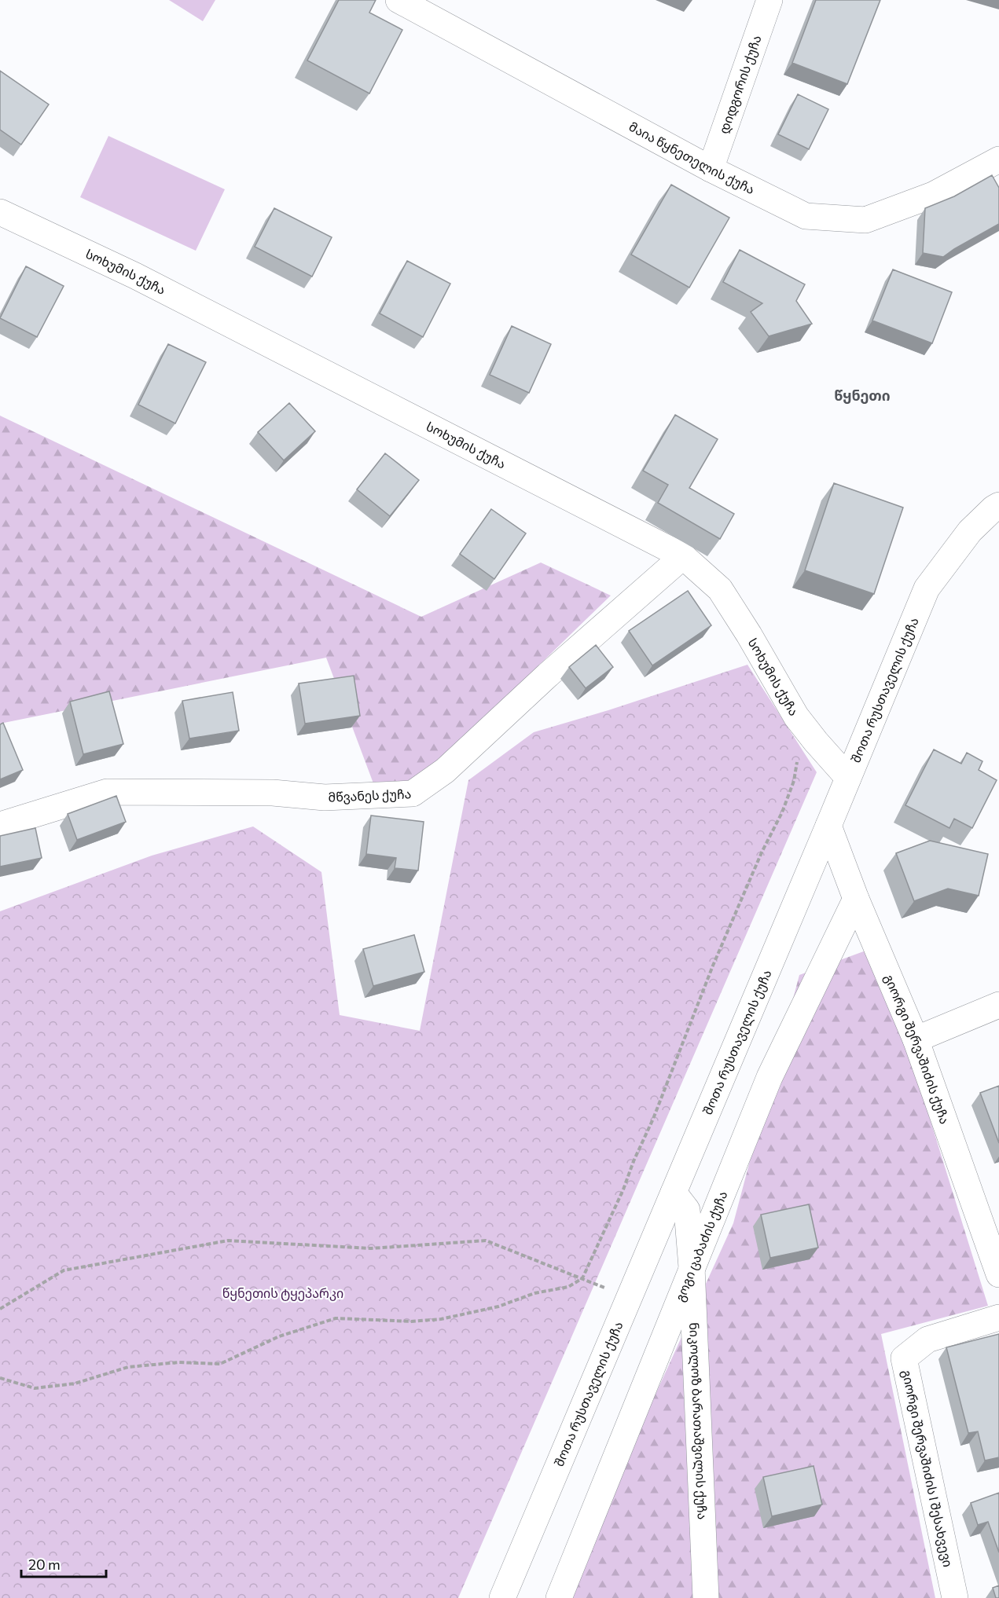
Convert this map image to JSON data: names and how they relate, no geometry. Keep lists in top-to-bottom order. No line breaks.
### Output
{"streets":{"street":["დიდგორის ქუჩა","მაია წყნეთელის ქუჩა","სოხუმის ქუჩა","შოთა რუსთაველის ქუჩა","მწვანეს ქუჩა","გიორგი შერვაშიძის ქუჩა","გოგი ცაბაძის ქუჩა","ნიკოლოზ ბარათაშვილის ქუჩა","გიორგი შერვაშიძის I შესახვევი"]},"crossings":[["დიდგორის ქუჩა","მაია წყნეთელის ქუჩა"],["სოხუმის ქუჩა","შოთა რუსთაველის ქუჩა"],["სოხუმის ქუჩა","მწვანეს ქუჩა"],["შოთა რუსთაველის ქუჩა","გიორგი შერვაშიძის ქუჩა"],["შოთა რუსთაველის ქუჩა","ნიკოლოზ ბარათაშვილის ქუჩა"],["გიორგი შერვაშიძის ქუჩა","გოგი ცაბაძის ქუჩა"],["გოგი ცაბაძის ქუჩა","ნიკოლოზ ბარათაშვილის ქუჩა"]],"districts":["წყნეთი"],"parks":["წყნეთის ტყეპარკი"],"scale_bar":"20 m"}
